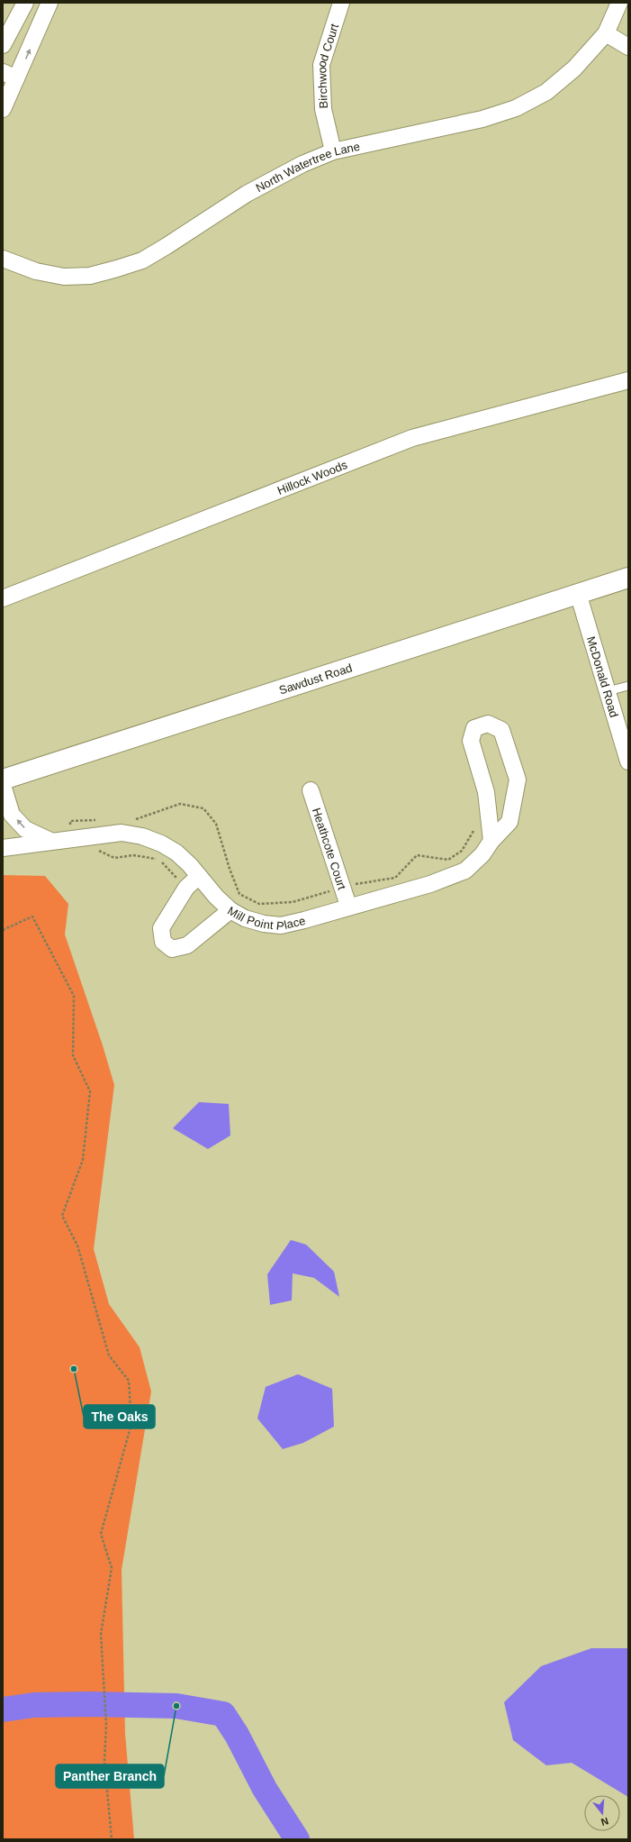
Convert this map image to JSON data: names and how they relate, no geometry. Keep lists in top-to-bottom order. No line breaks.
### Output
{"streets":{"street":["Birchwood Court","North Watertree Lane","Hillock Woods","McDonald Road","Sawdust Road","Heathcote Court","Mill Point Place"]},"crossings":[["Birchwood Court","North Watertree Lane"],["McDonald Road","Sawdust Road"],["Heathcote Court","Mill Point Place"]],"places":["The Oaks","Panther Branch"],"north":"bottom"}
